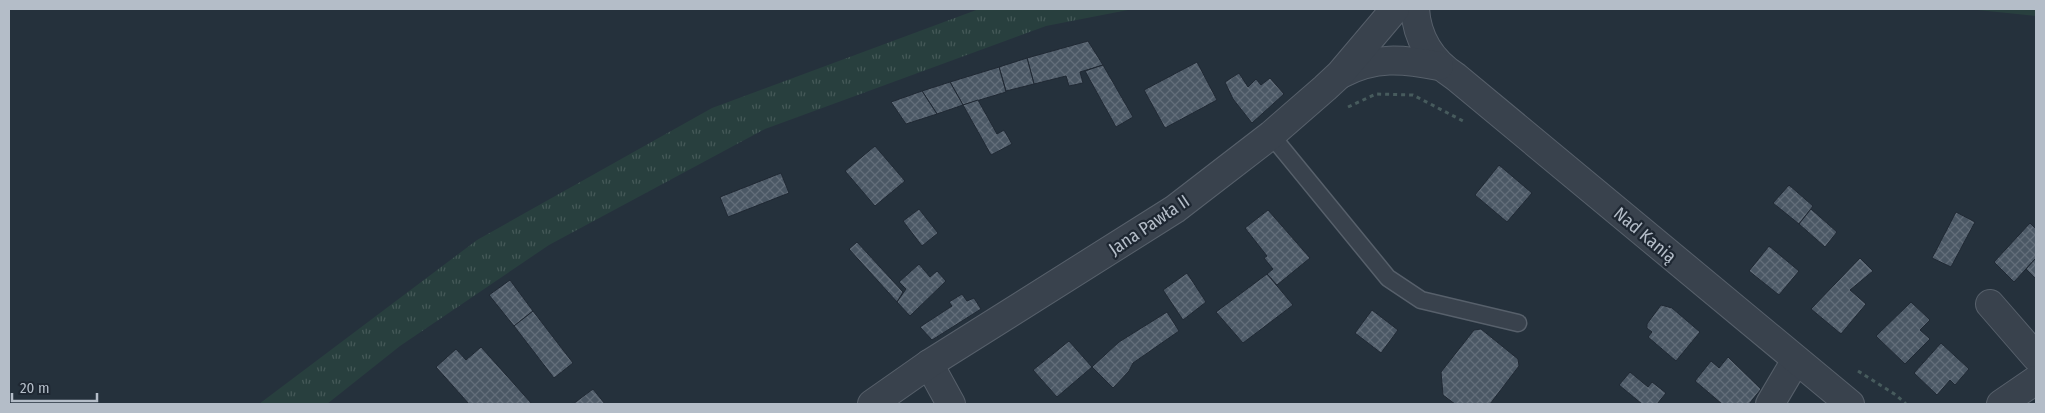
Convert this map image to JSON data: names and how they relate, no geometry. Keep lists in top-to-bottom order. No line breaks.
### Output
{"streets":{"street":["Jana Pawła II","Nad Kanią"]},"crossings":[["Jana Pawła II","Nad Kanią"]],"scale_bar":"20 m"}
